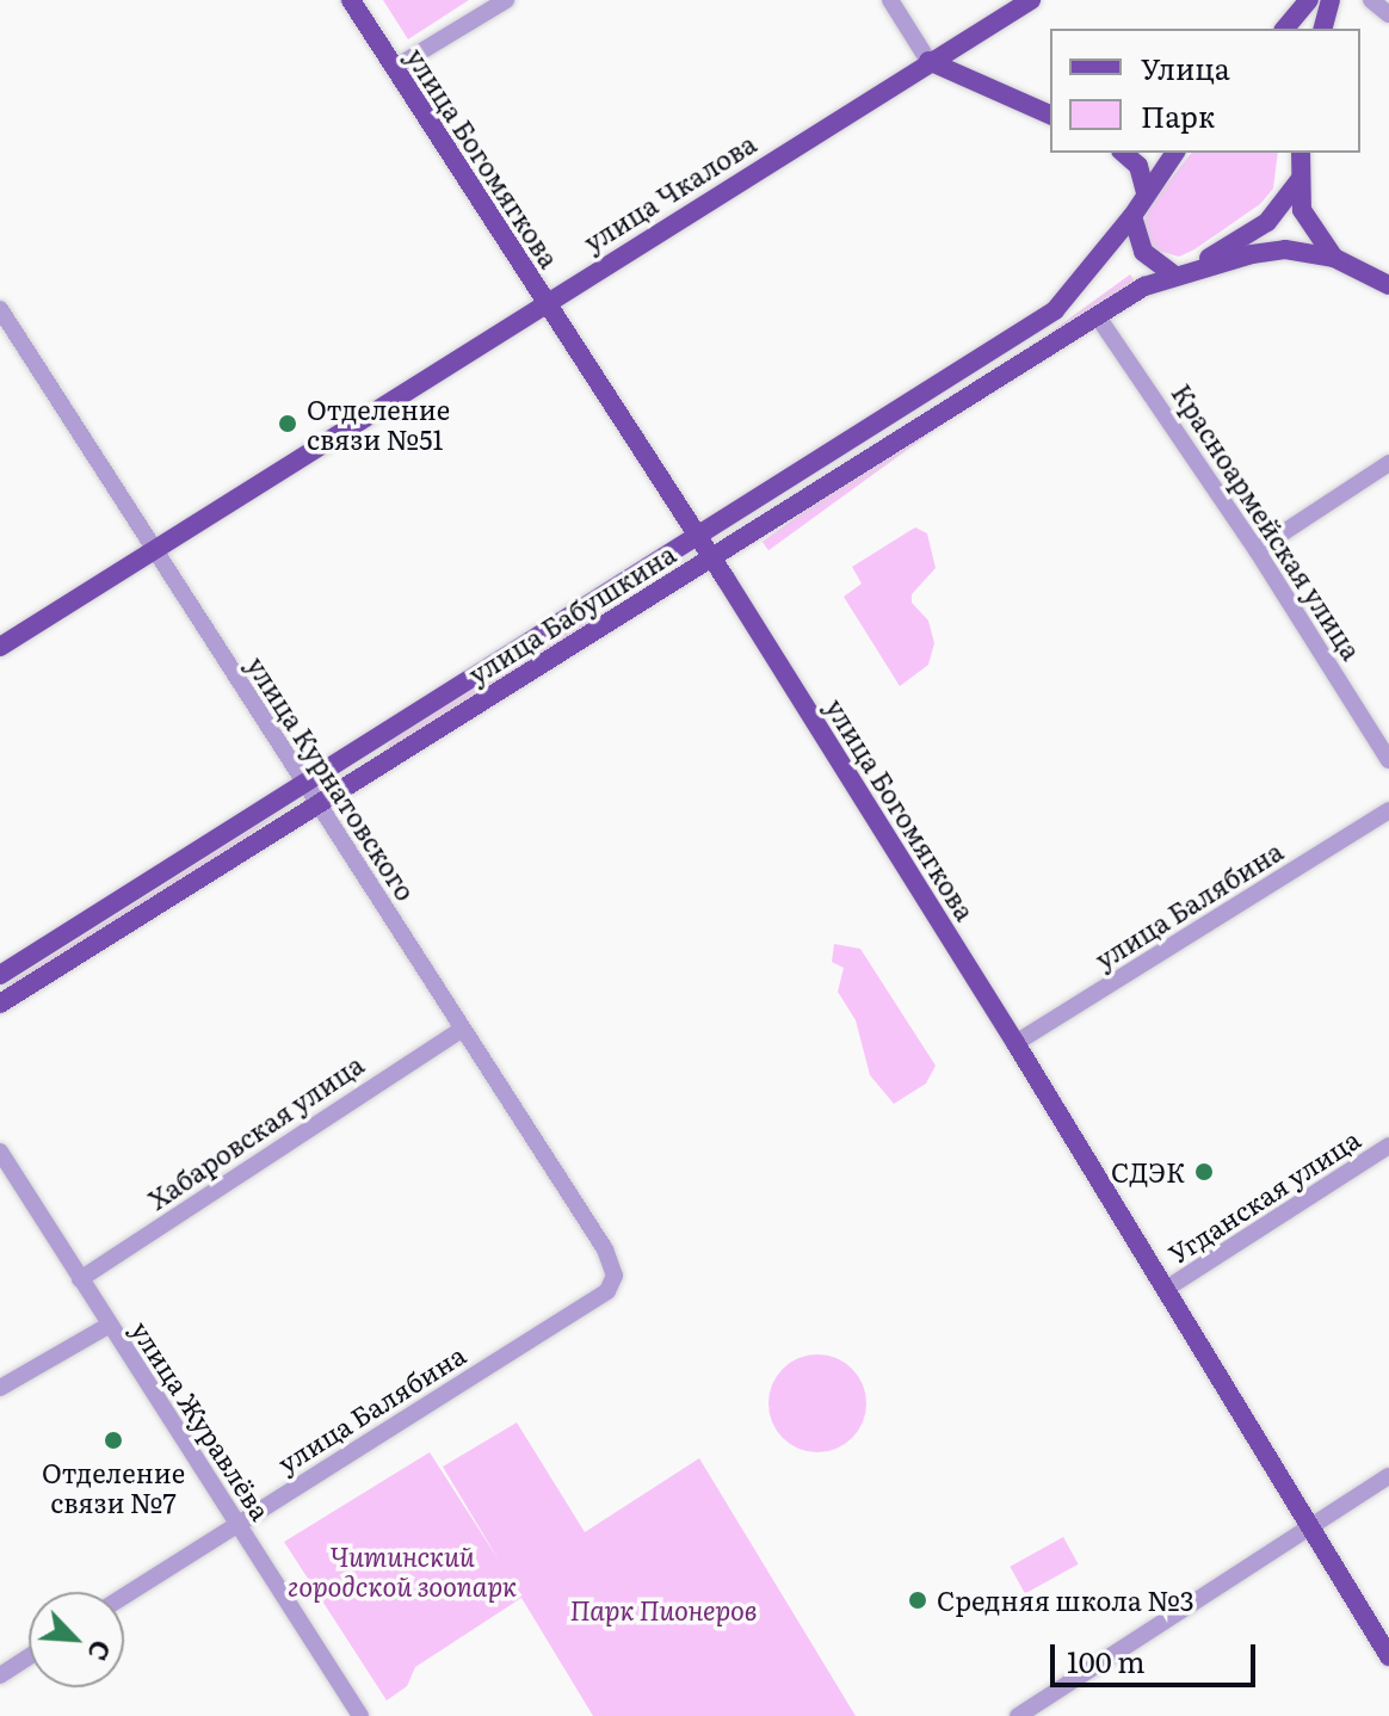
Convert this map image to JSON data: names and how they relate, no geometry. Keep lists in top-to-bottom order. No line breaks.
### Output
{"streets":{"main road":["улица Богомягкова","улица Чкалова","улица Бабушкина"],"street":["Красноармейская улица","улица Курнатовского","улица Балябина","Хабаровская улица","Угданская улица","улица Журавлёва"]},"crossings":[["улица Богомягкова","улица Чкалова"],["улица Богомягкова","улица Бабушкина"],["улица Богомягкова","улица Балябина"],["улица Богомягкова","Угданская улица"],["улица Чкалова","улица Курнатовского"],["Красноармейская улица","улица Бабушкина"],["улица Бабушкина","улица Курнатовского"],["улица Курнатовского","улица Балябина"],["улица Курнатовского","Хабаровская улица"],["улица Балябина","улица Журавлёва"],["Хабаровская улица","улица Журавлёва"]],"parks":["Читинский городской зоопарк","Парк Пионеров"],"places":["Отделение связи №51","СДЭК","Отделение связи №7","Средняя школа №3"],"legend":["Улица","Парк"],"scale_bar":"100 m","north":"bottom right"}
